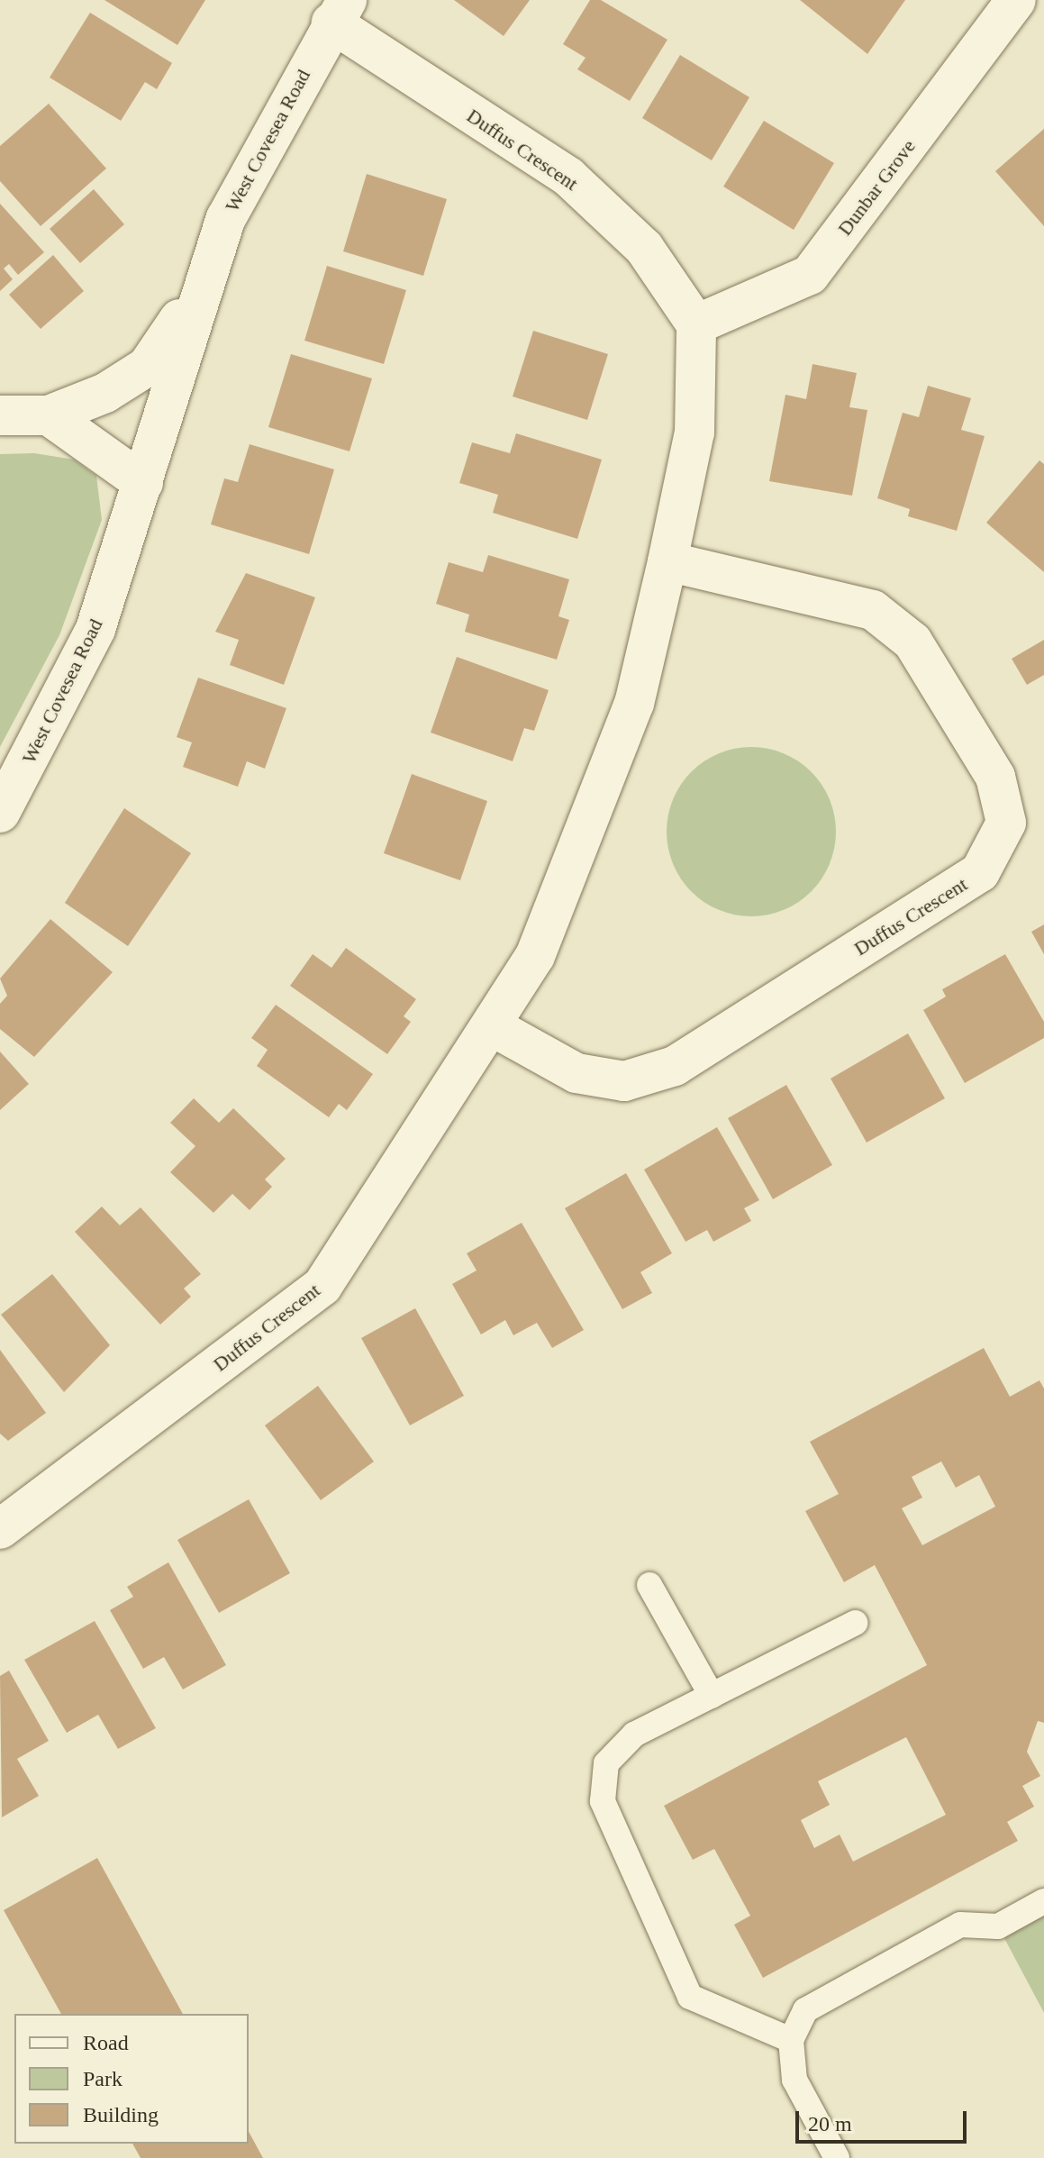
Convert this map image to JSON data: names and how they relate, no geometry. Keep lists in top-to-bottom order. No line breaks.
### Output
{"streets":{"street":["West Covesea Road","Duffus Crescent","Dunbar Grove"]},"crossings":[["West Covesea Road","Duffus Crescent"],["Duffus Crescent","Dunbar Grove"]],"legend":["Road","Park","Building"],"scale_bar":"20 m"}
